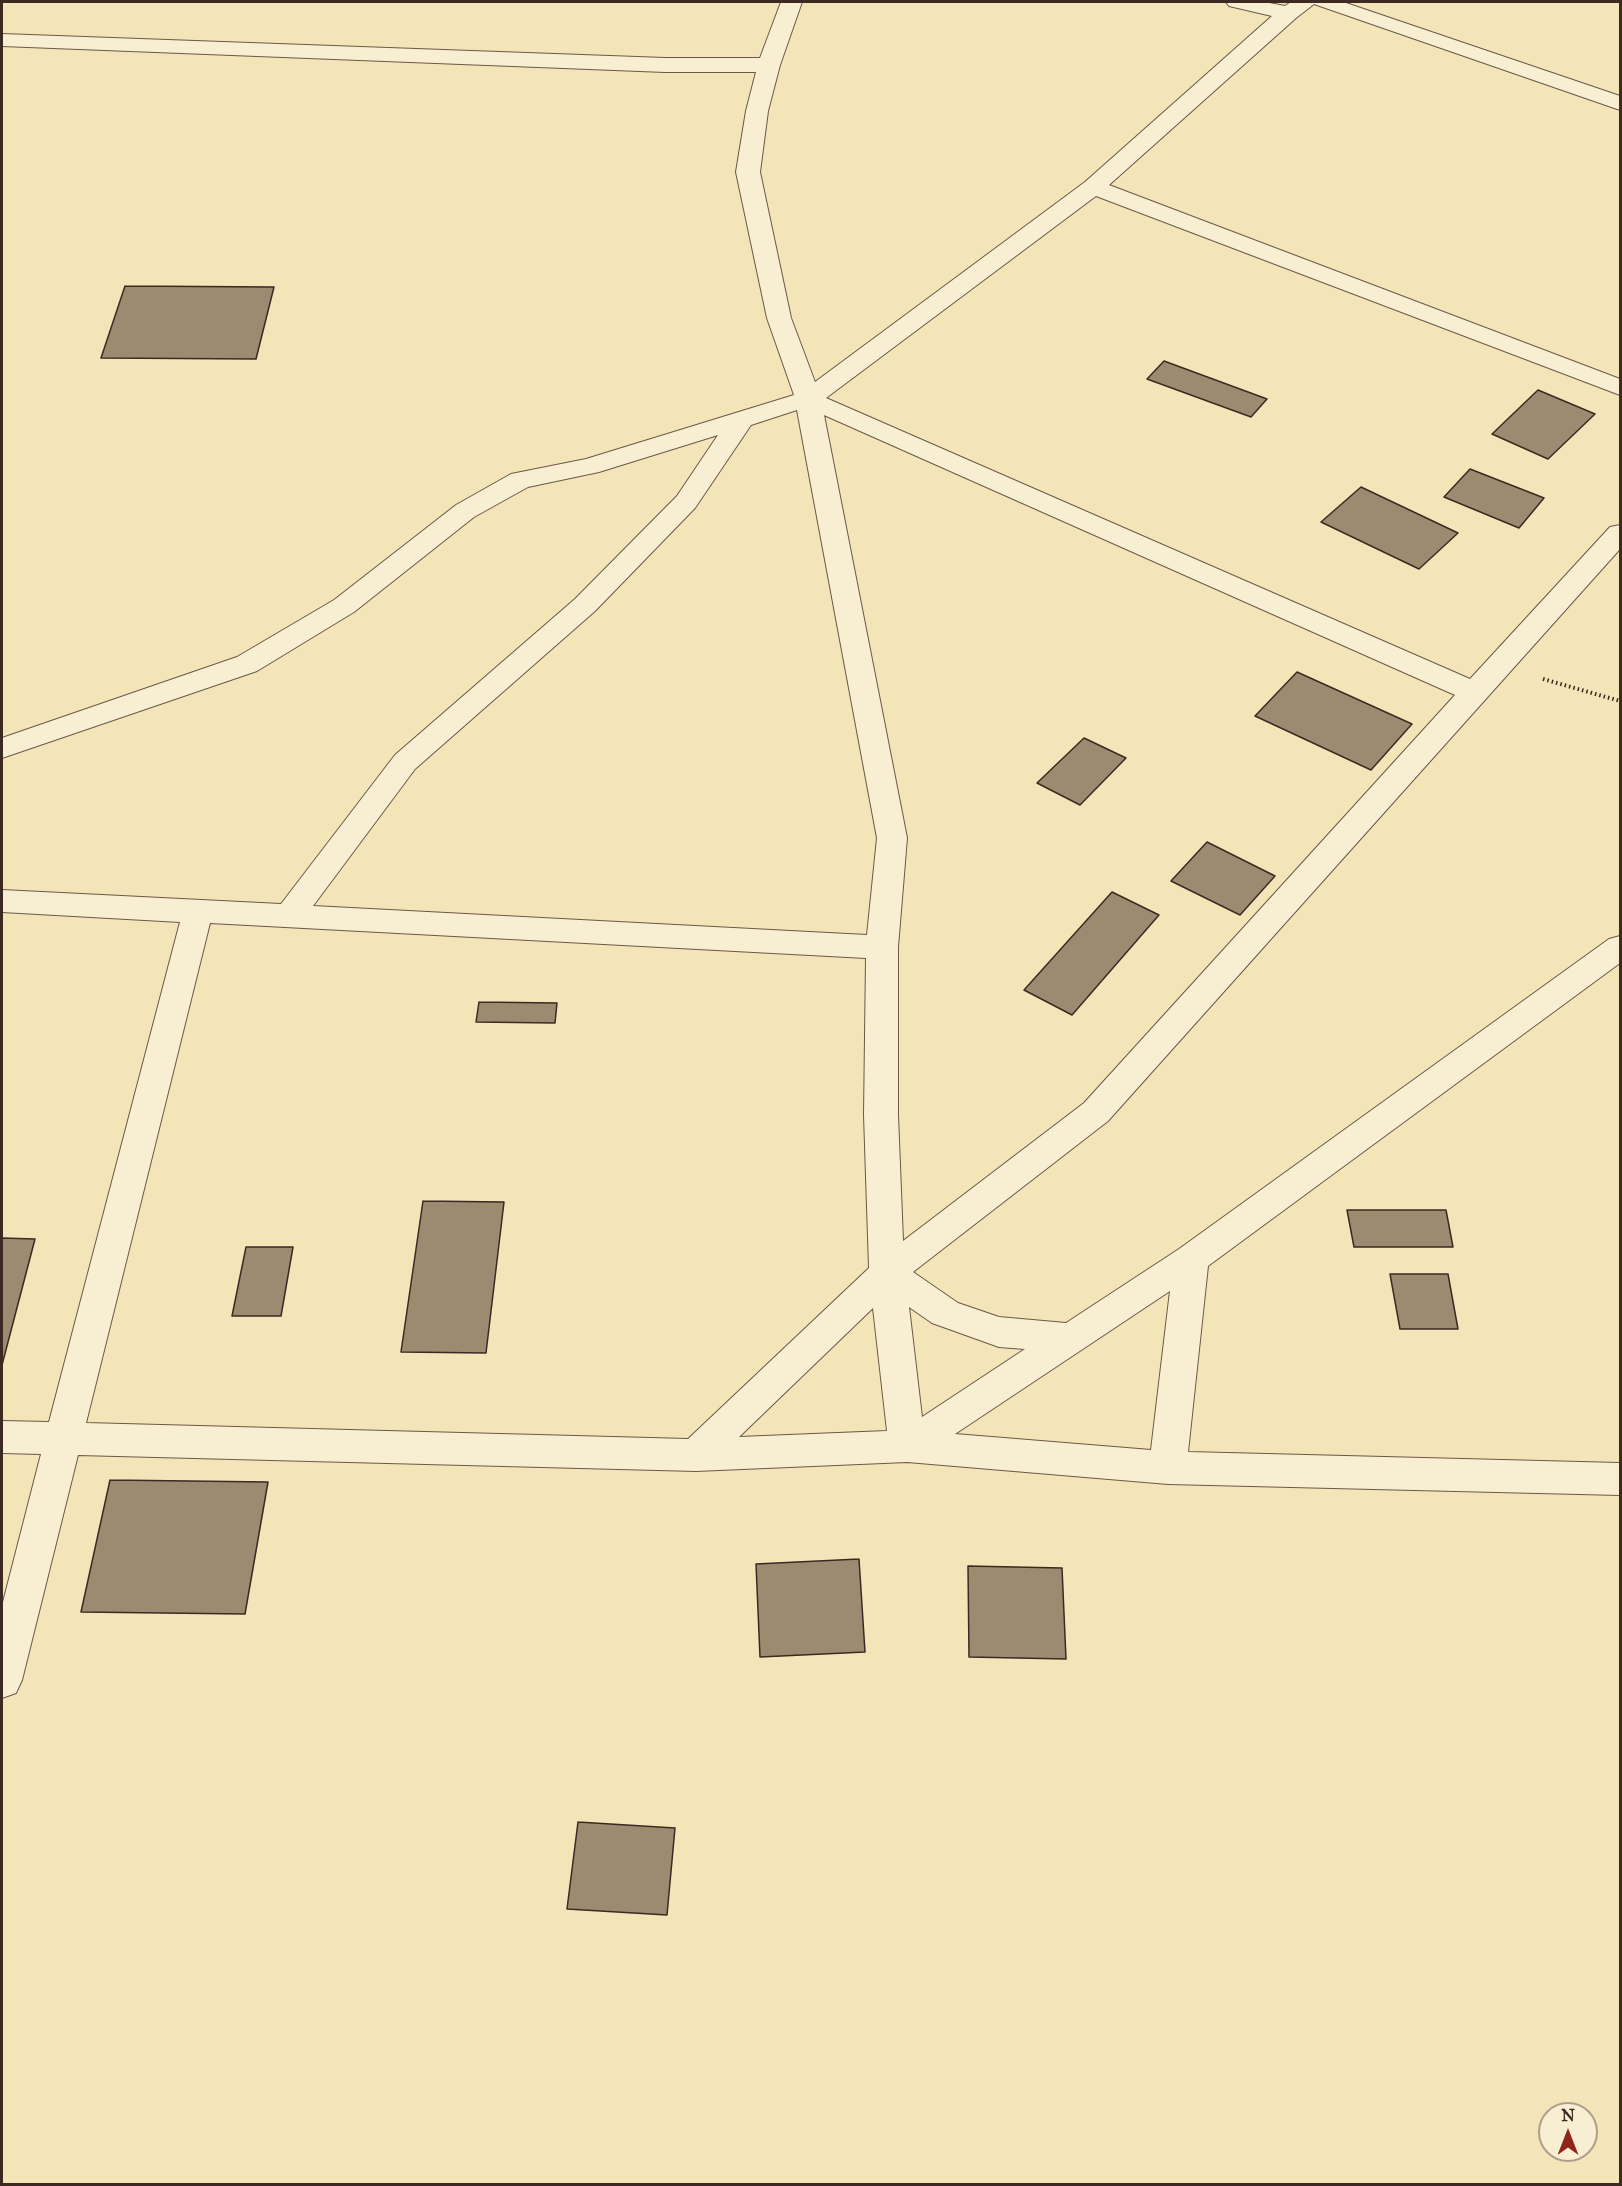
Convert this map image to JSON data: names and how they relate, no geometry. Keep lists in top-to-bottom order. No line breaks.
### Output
{"north":"top"}
